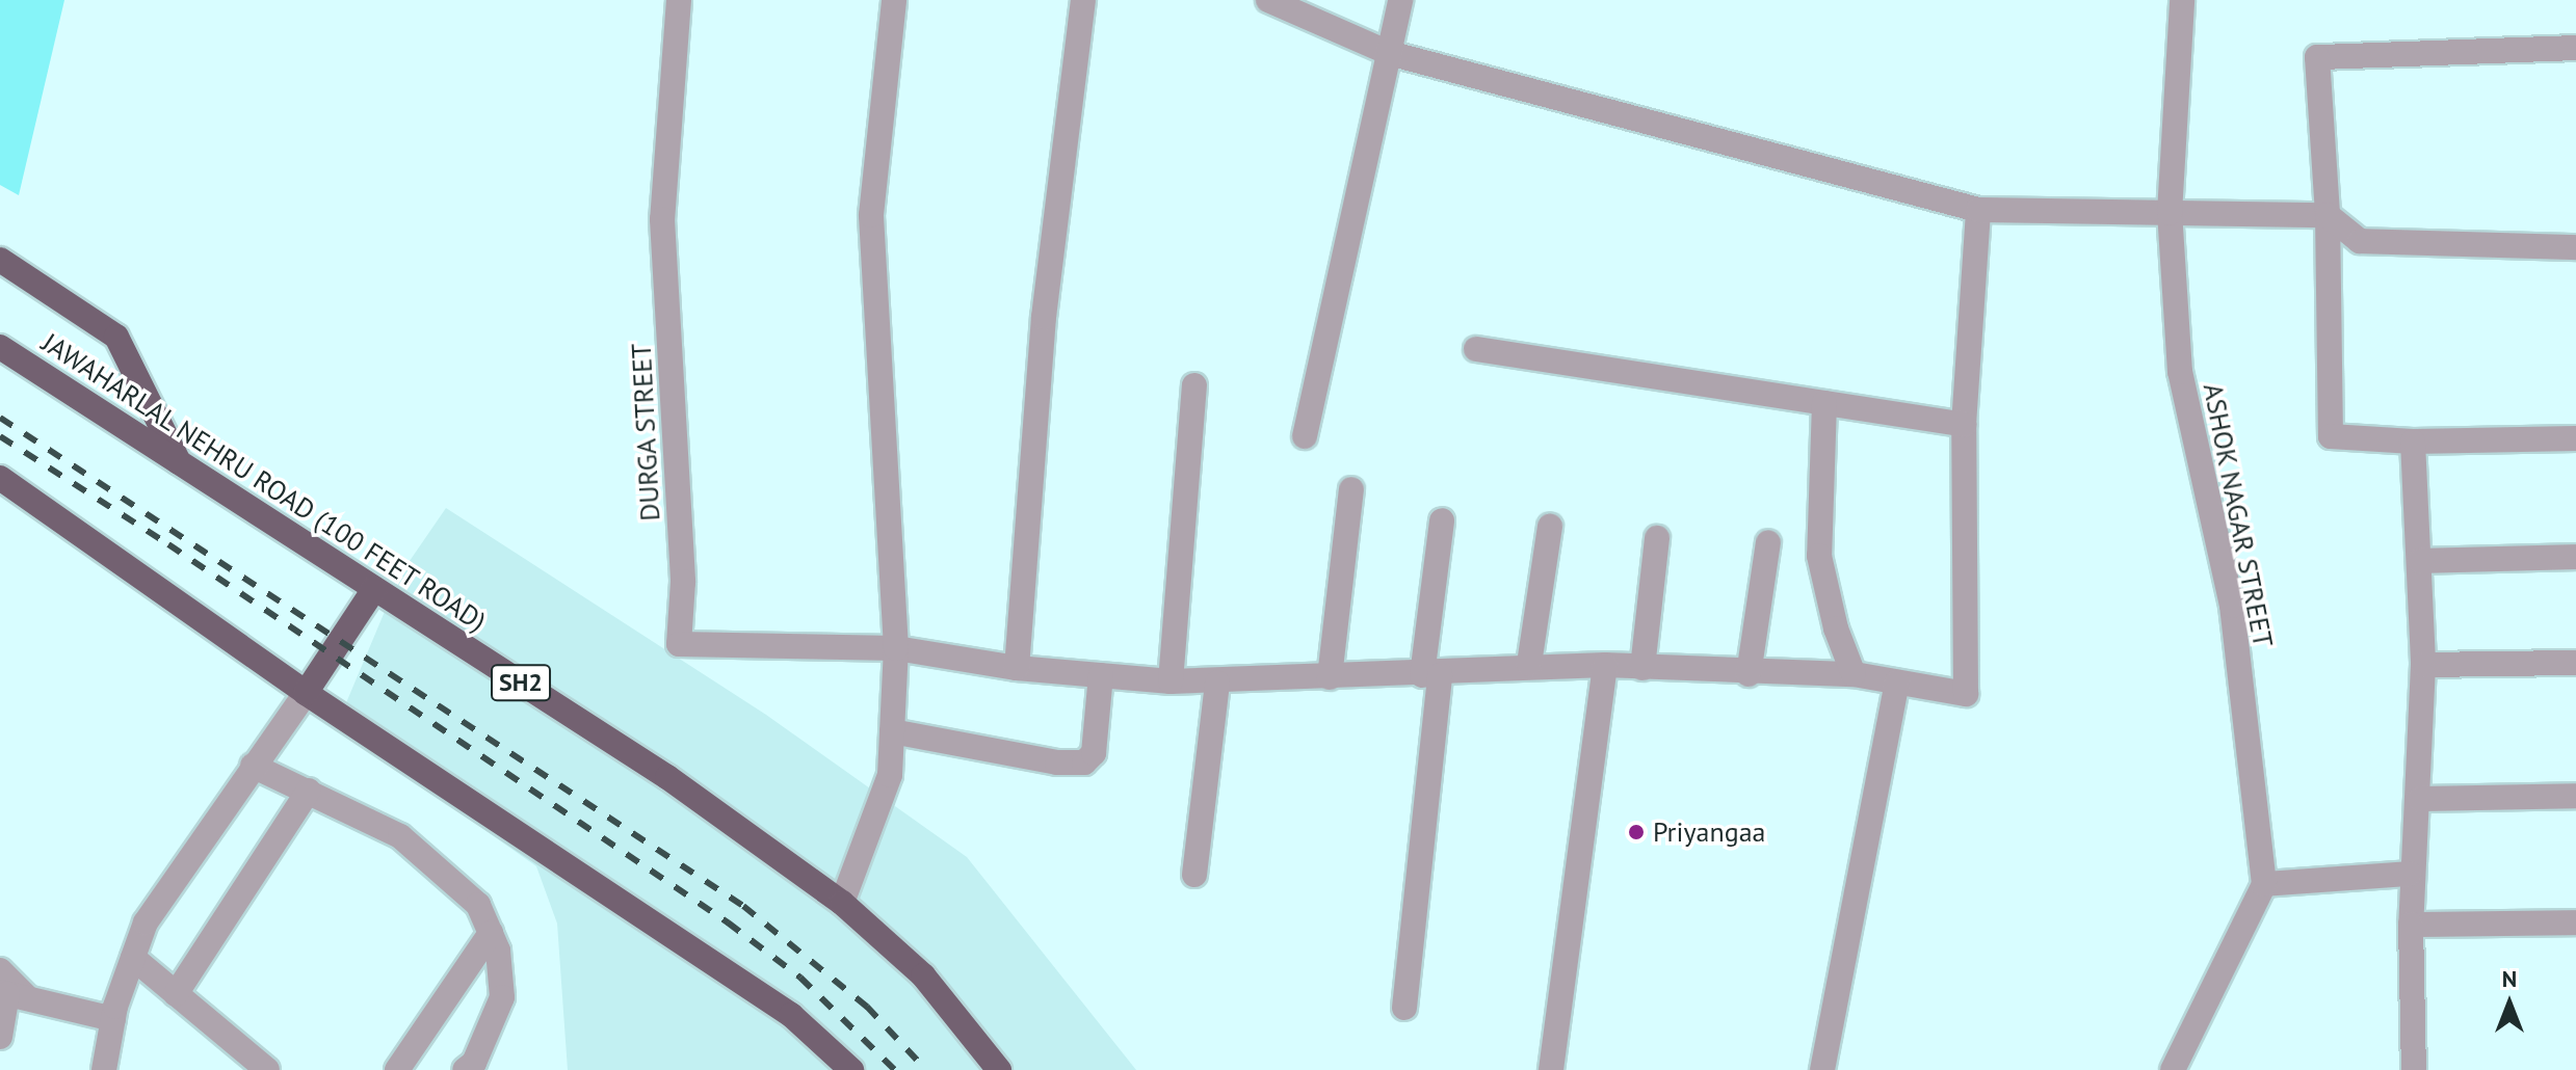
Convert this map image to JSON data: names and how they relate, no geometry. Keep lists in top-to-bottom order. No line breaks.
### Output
{"streets":{"main road":["JAWAHARLAL NEHRU ROAD (100 FEET ROAD)","SH2"],"street":["DURGA STREET","ASHOK NAGAR STREET"]},"places":["Priyangaa"],"north":"top"}
